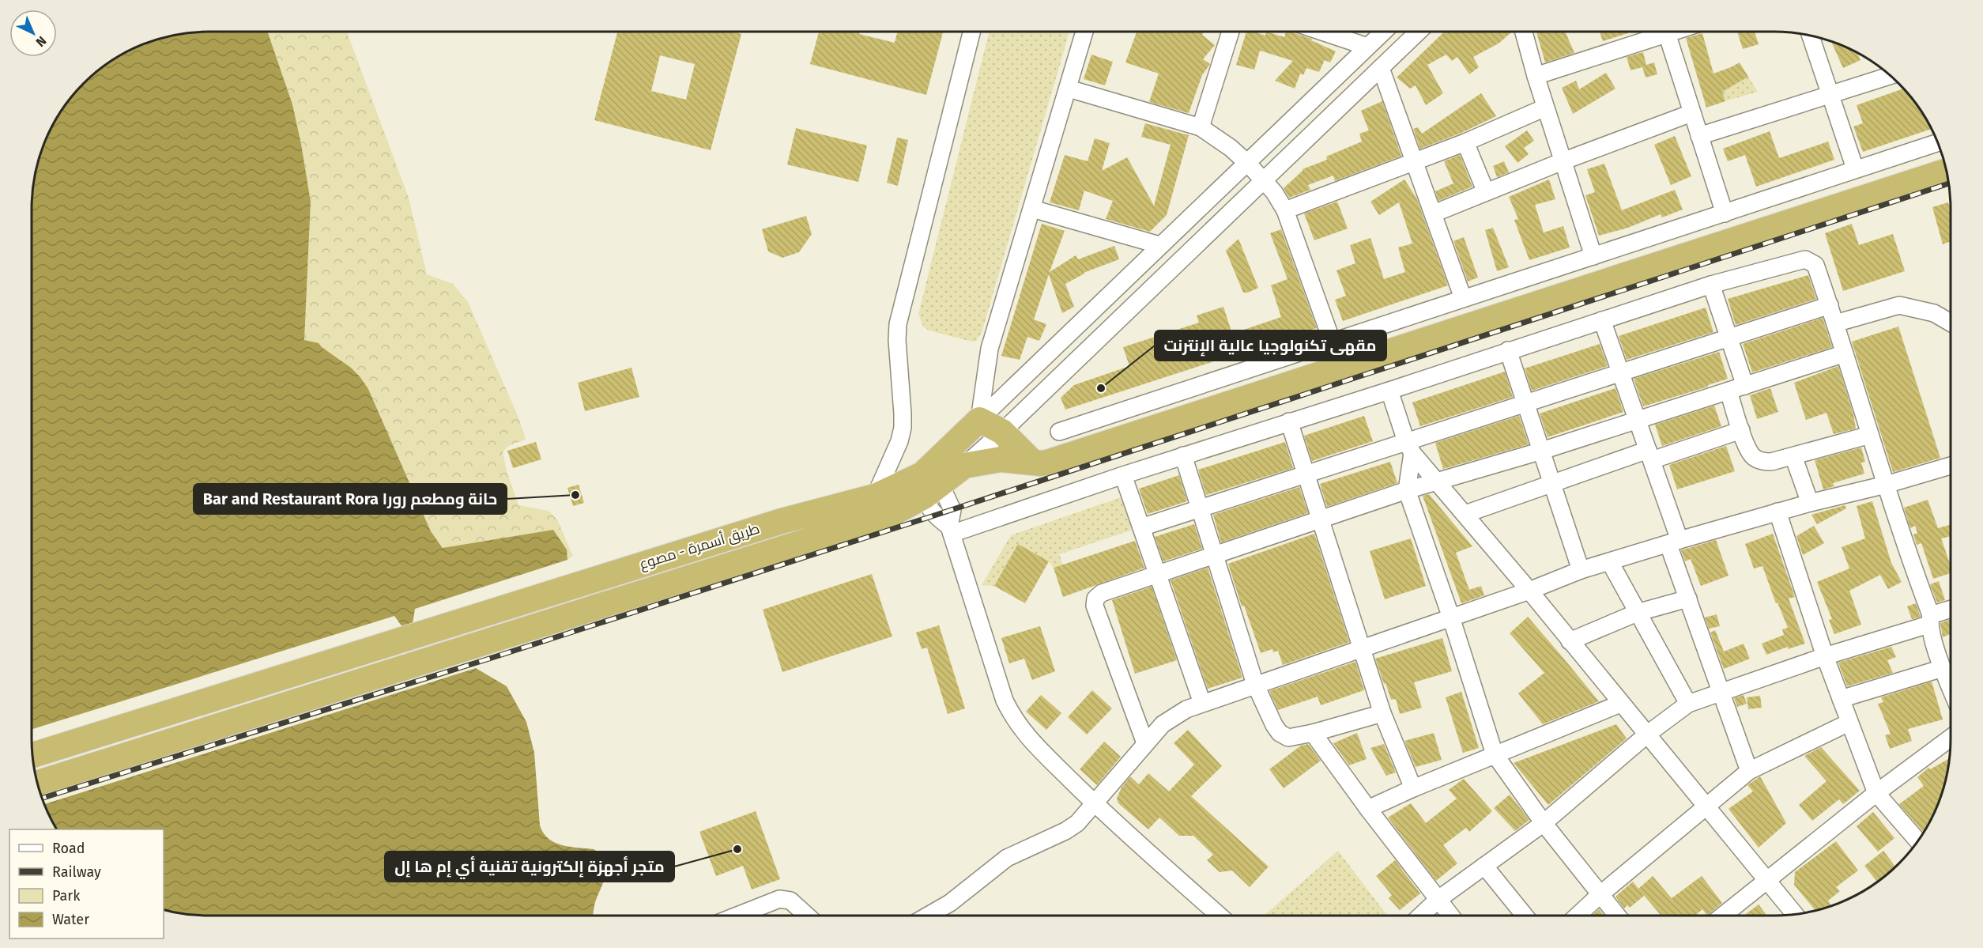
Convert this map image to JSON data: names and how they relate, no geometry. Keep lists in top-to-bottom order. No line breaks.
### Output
{"streets":{"highway":["طريق أسمرة - مصوع"]},"places":["مقهى تكنولوجيا عالية الإنترنت","Bar and Restaurant Rora حانة ومطعم رورا","متجر أجهزة إلكترونية تقنية أي إم ها إل"],"legend":["Road","Railway","Park","Water"],"north":"bottom right"}
